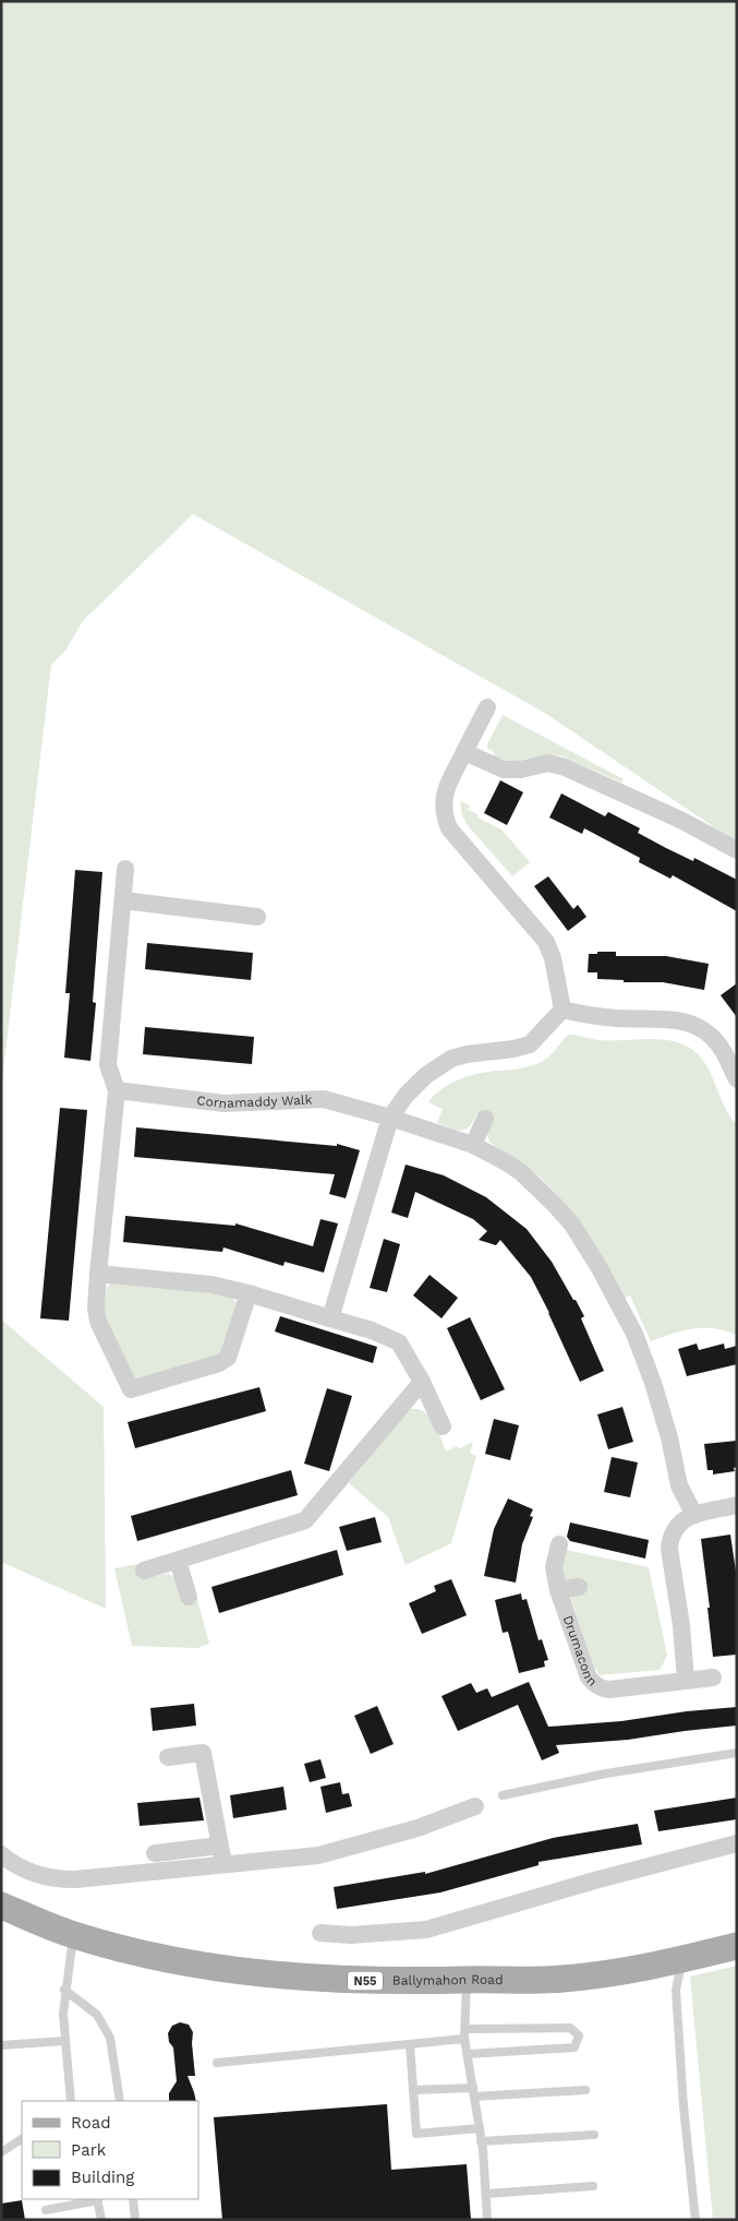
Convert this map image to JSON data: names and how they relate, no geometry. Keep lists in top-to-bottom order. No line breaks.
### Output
{"streets":{"main road":["N55","Ballymahon Road"],"street":["Cornamaddy Walk","Drumaconn"]},"legend":["Road","Park","Building"]}
